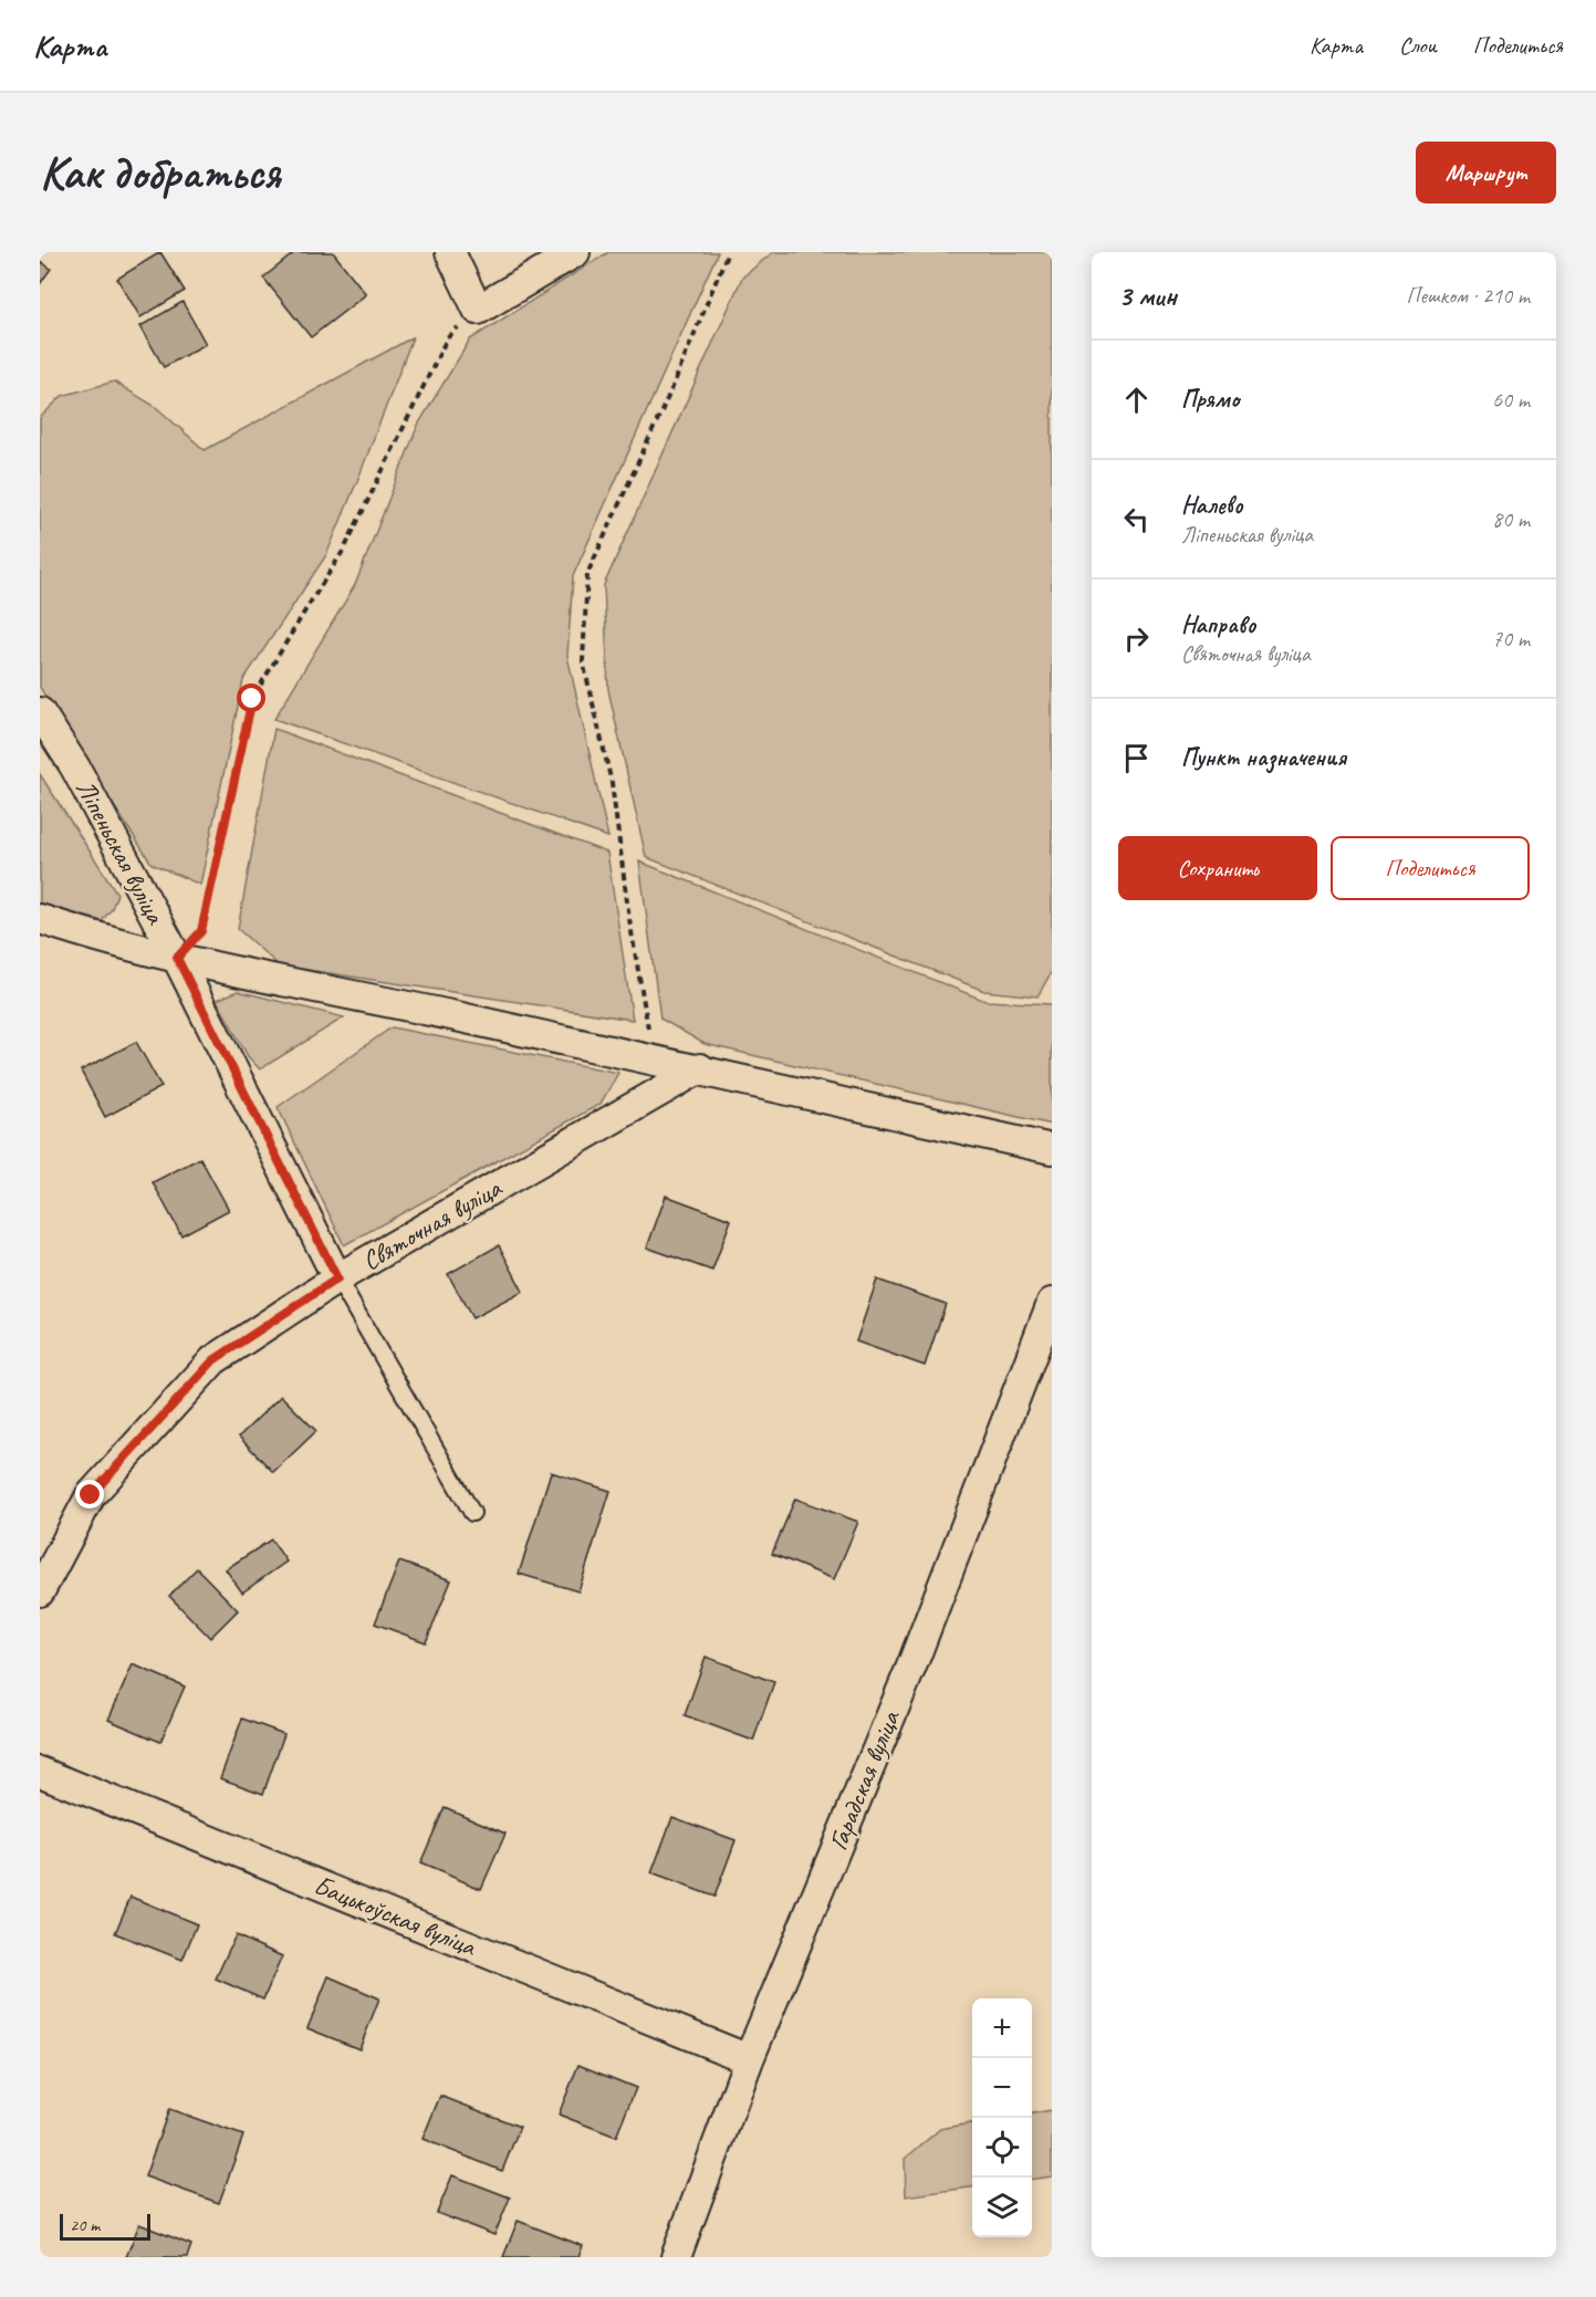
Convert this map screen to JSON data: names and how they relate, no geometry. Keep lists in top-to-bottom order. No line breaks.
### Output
{"streets":{"street":["Ліпеньская вуліца","Святочная вуліца","Гарадская вуліца","Бацькоўская вуліца"]},"crossings":[["Ліпеньская вуліца","Святочная вуліца"],["Гарадская вуліца","Бацькоўская вуліца"]],"scale_bar":"20 m","page":{"header":"Карта","nav":["Карта","Слои","Поделиться"],"buttons":["Маршрут",["Сохранить","Поделиться"]],"title":"Как добраться","heading":["3 мин","Пешком · 210 m"],"list":[["Прямо","60 m"],["Налево","Ліпеньская вуліца","80 m"],["Направо","Святочная вуліца","70 m"],"Пункт назначения"],"map_buttons":["+","−"],"scale":"20 m"}}
